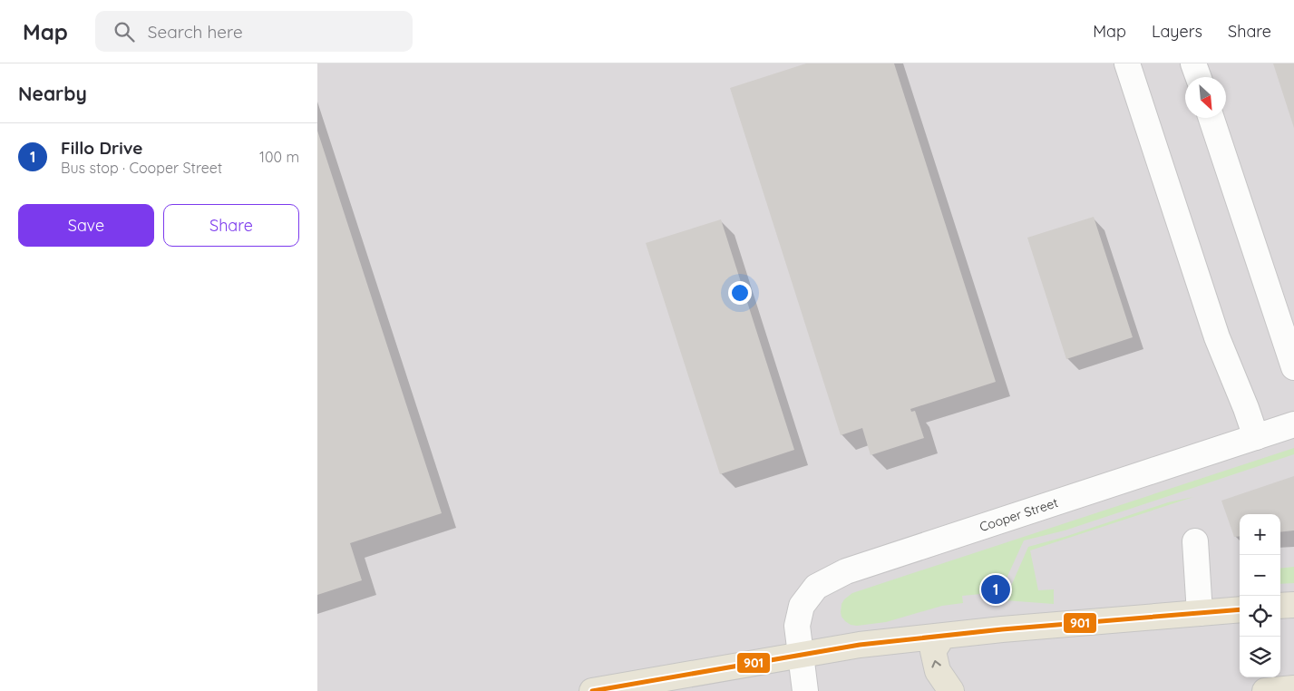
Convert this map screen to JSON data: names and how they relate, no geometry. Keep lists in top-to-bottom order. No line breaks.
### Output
{"streets":{"street":["Cooper Street"]},"lines":["transit line 901"],"north":"bottom right","page":{"header":"Map","search":"Search here","nav":["Map","Layers","Share"],"heading":"Nearby","list":[{"mark":"1","name":"Fillo Drive","note":"Bus stop · Cooper Street","value":"100 m"}],"buttons":["Save","Share"],"map_buttons":["+","−"],"pins":"1"}}
